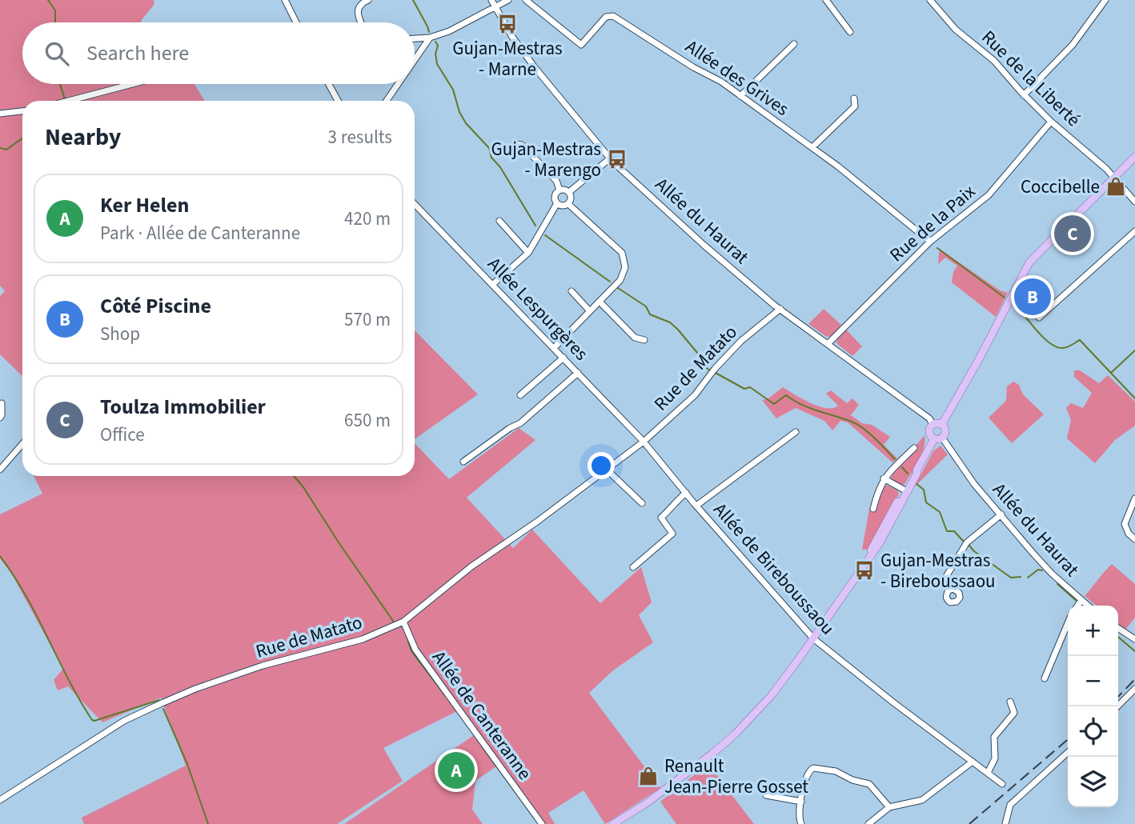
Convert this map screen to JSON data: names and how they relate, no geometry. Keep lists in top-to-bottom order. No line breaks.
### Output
{"streets":{"street":["Allée des Grives","Rue de la Liberté","Allée du Haurat","Rue de la Paix","Allée Lespurgères","Rue de Matato","Allée de Bireboussaou","Allée de Canteranne"]},"crossings":[["Allée des Grives","Rue de la Paix"],["Rue de la Liberté","Rue de la Paix"],["Allée du Haurat","Rue de la Paix"],["Allée du Haurat","Rue de Matato"],["Allée Lespurgères","Rue de Matato"],["Allée Lespurgères","Allée de Bireboussaou"],["Rue de Matato","Allée de Bireboussaou"],["Rue de Matato","Allée de Canteranne"]],"places":{"bus stop":["Gujan-Mestras - Marne","Gujan-Mestras - Marengo","Gujan-Mestras - Bireboussaou"],"shop":["Coccibelle","Renault Jean-Pierre Gosset"]},"page":{"search":"Search here","heading":["Nearby","3 results"],"list":[{"mark":"A","name":"Ker Helen","note":"Park · Allée de Canteranne","value":"420 m"},{"mark":"B","name":"Côté Piscine","note":"Shop","value":"570 m"},{"mark":"C","name":"Toulza Immobilier","note":"Office","value":"650 m"}],"pins":["C","B","A"],"map_buttons":["+","−"]}}
